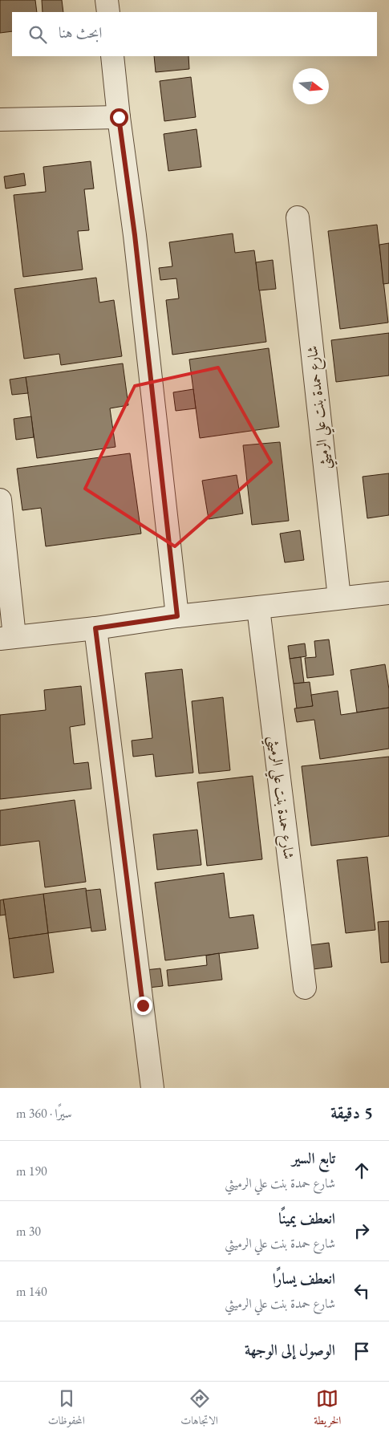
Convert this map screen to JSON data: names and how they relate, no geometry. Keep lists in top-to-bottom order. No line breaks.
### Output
{"streets":{"street":["شارع حمدة بنت علي الرميثي"]},"north":"right","page":{"search":"ابحث هنا","heading":["5 دقيقة","سيرًا · 360 m"],"list":[["تابع السير","شارع حمدة بنت علي الرميثي","190 m"],["انعطف يمينًا","شارع حمدة بنت علي الرميثي","30 m"],["انعطف يسارًا","شارع حمدة بنت علي الرميثي","140 m"],"الوصول إلى الوجهة"],"nav":["الخريطة","الاتجاهات","المحفوظات"]}}
